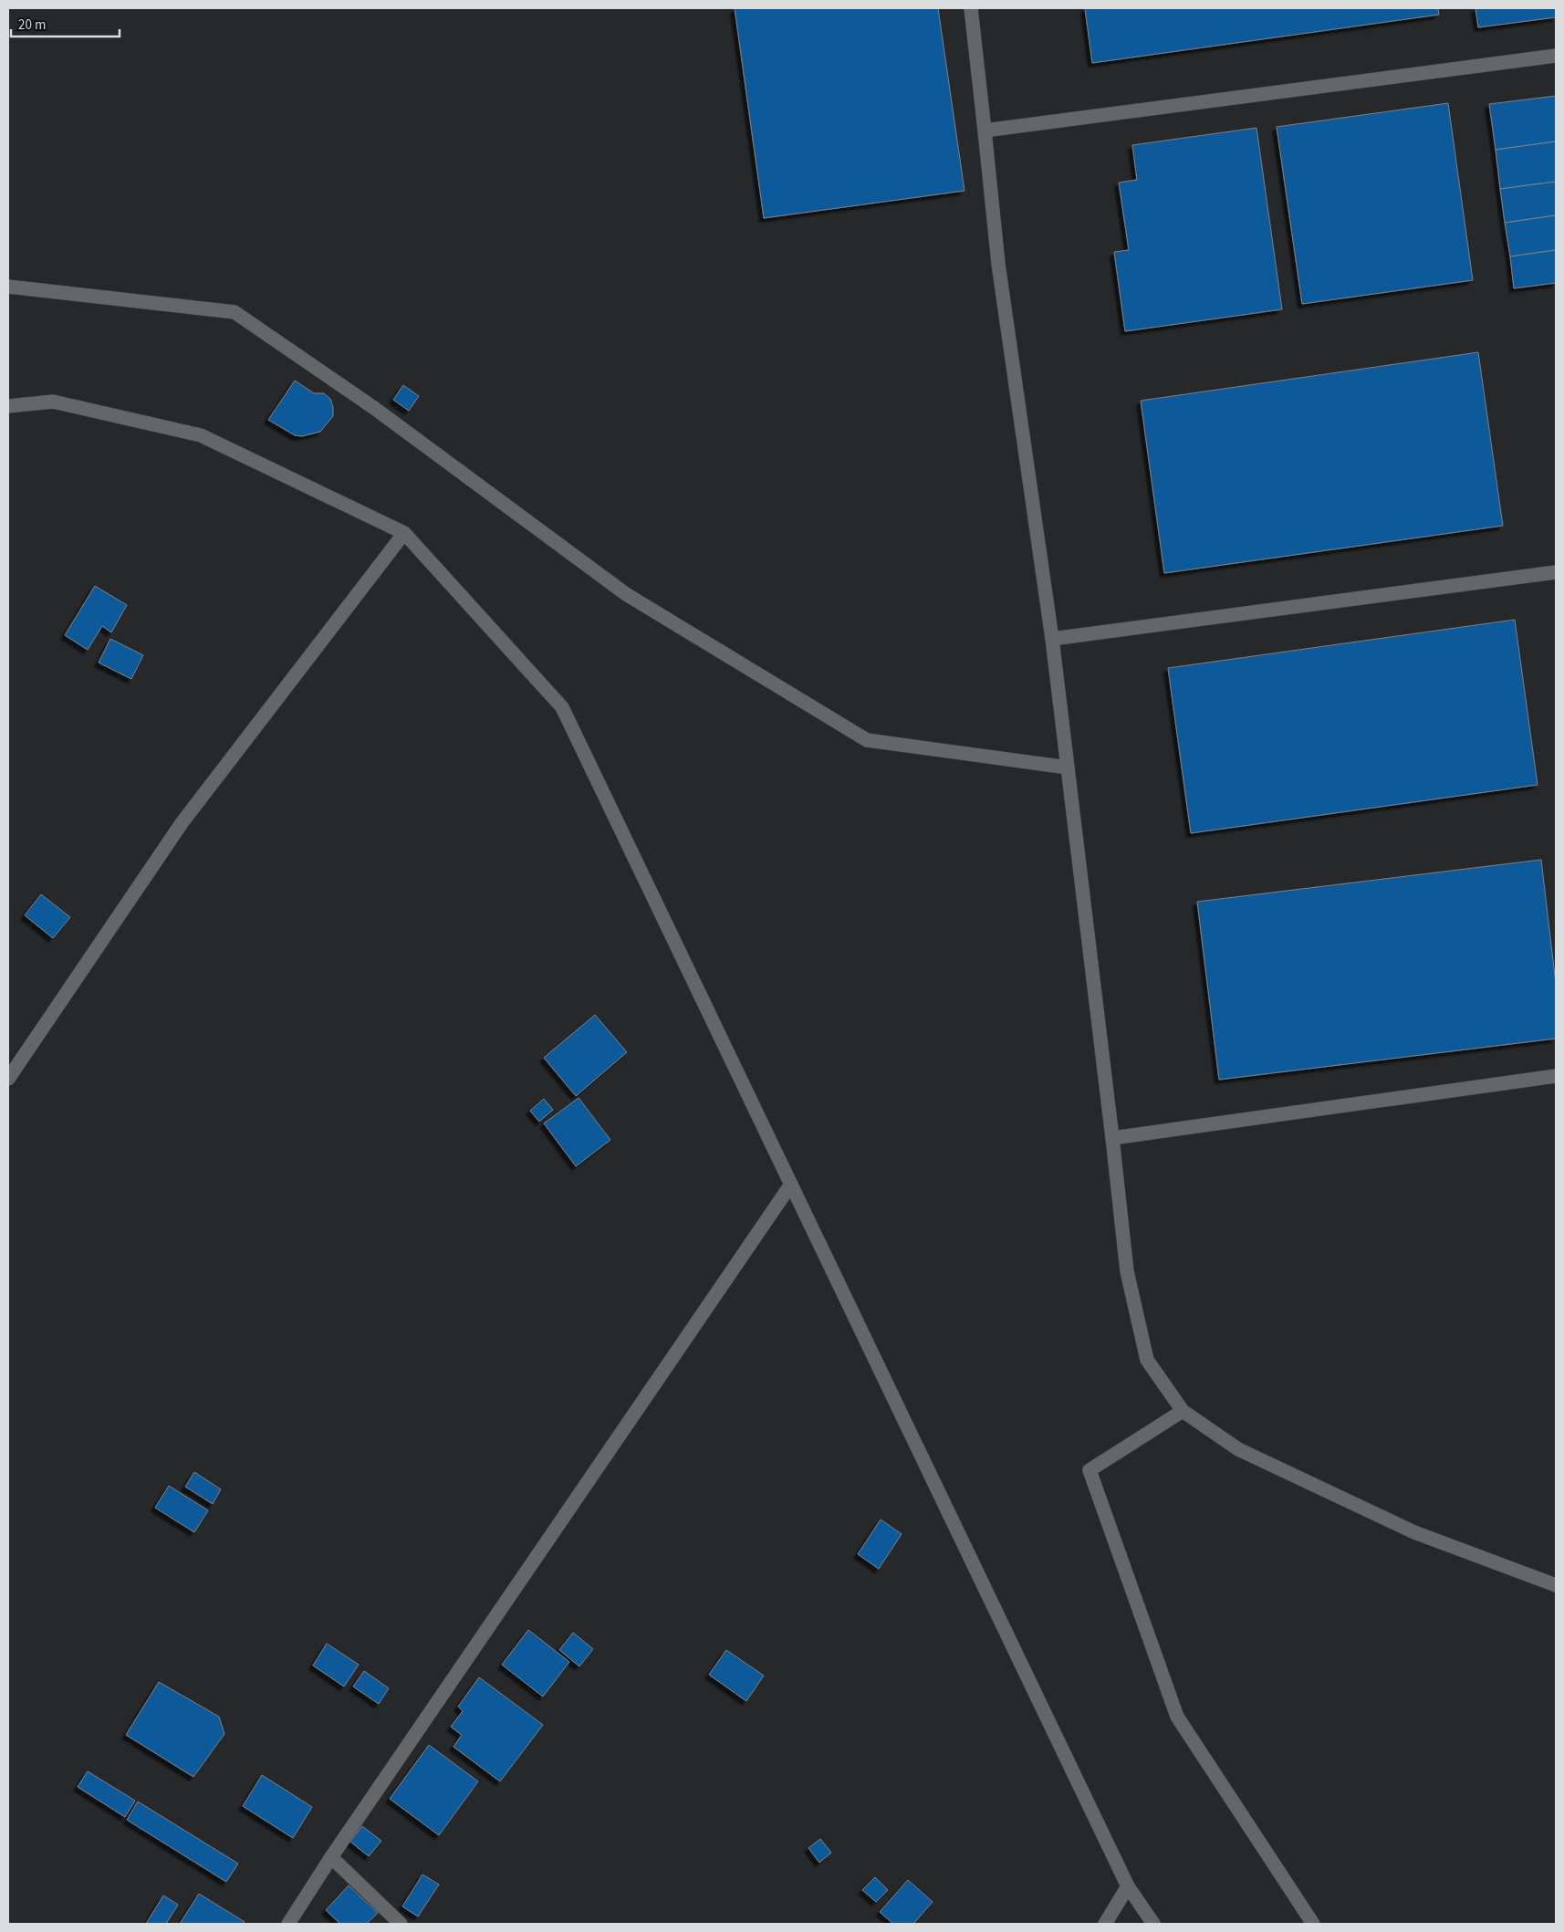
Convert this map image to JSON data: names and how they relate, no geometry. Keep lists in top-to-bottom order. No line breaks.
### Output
{"scale_bar":"20 m"}
